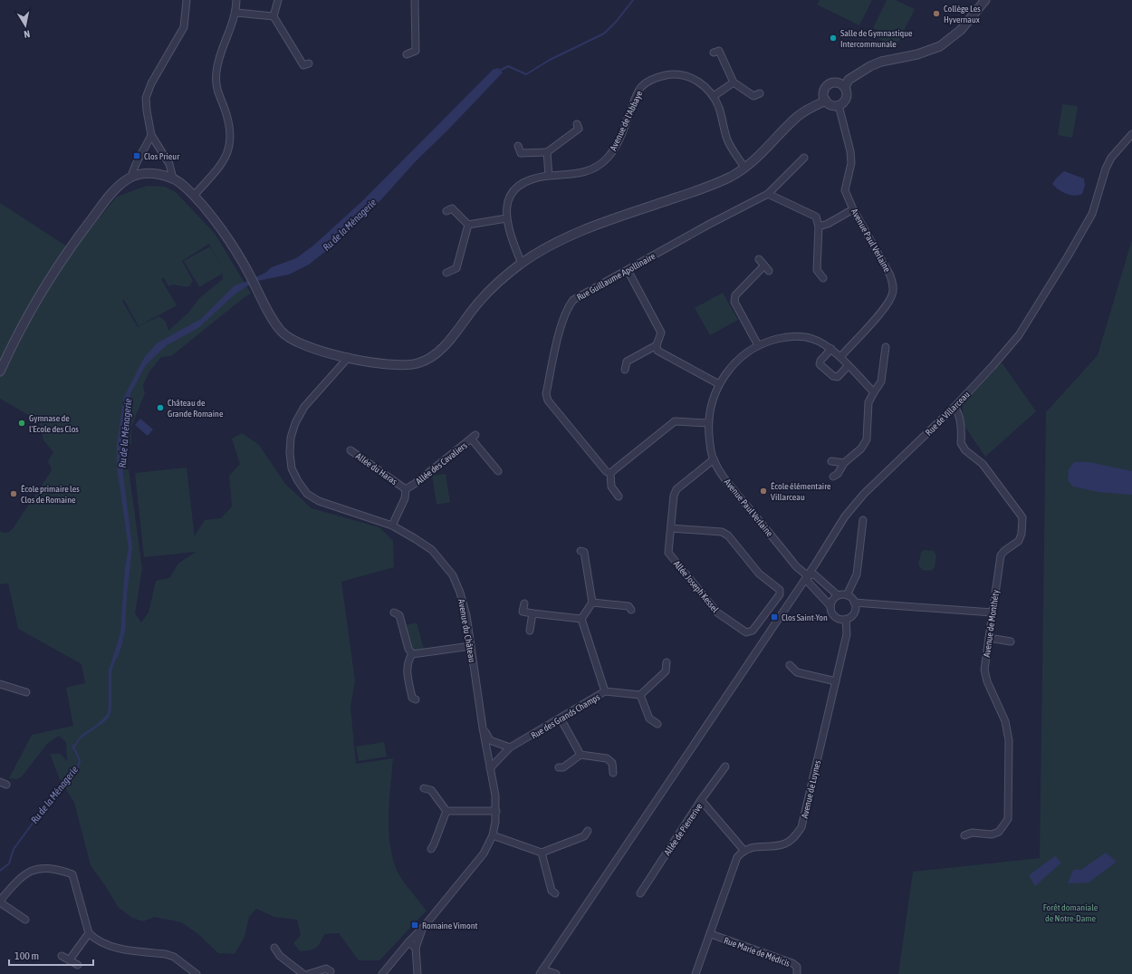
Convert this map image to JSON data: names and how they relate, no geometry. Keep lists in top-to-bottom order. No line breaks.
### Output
{"streets":{"street":["Avenue de l'Abbaye","Avenue Paul Verlaine","Rue Guillaume Apollinaire","Rue de Villarceau","Allée des Cavaliers","Allée du Haras","Allée Joseph Kessel","Avenue de Monthéty","Avenue du Château","Rue des Grands Champs","Avenue de Luynes","Allée de Pierrerive","Rue Marie de Médicis"]},"crossings":[["Avenue Paul Verlaine","Rue de Villarceau"],["Avenue Paul Verlaine","Allée Joseph Kessel"],["Rue de Villarceau","Avenue de Monthéty"],["Allée des Cavaliers","Allée du Haras"],["Allée du Haras","Avenue du Château"],["Avenue du Château","Rue des Grands Champs"],["Avenue de Luynes","Allée de Pierrerive"]],"water":["Ru de la Ménagerie"],"parks":["Forêt domaniale de Notre-Dame"],"places":{"other":["Collège Les Hyvernaux","Salle de Gymnastique Intercommunale","Château de Grande Romaine","Gymnase de l'Ecole des Clos","École élémentaire Villarceau","École primaire les Clos de Romaine"],"transit":["Clos Prieur","Clos Saint-Yon","Romaine Vimont"]},"scale_bar":"100 m","north":"bottom"}
